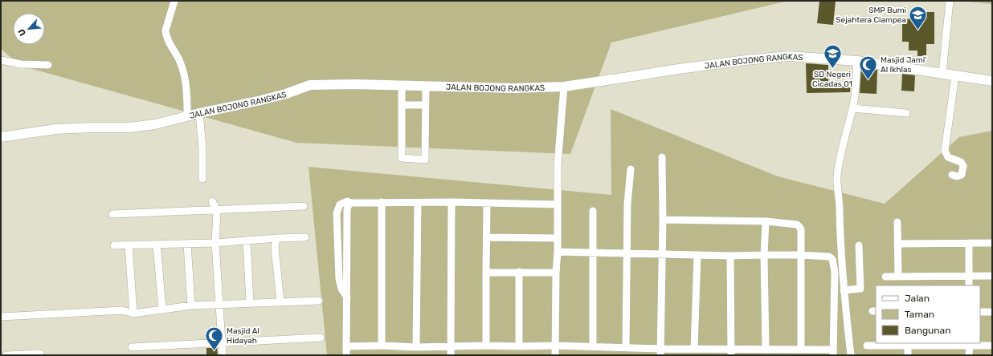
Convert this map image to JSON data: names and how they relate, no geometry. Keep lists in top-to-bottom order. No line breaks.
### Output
{"streets":{"main road":["JALAN BOJONG RANGKAS"]},"places":{"school or university":["SMP Bumi Sejahtera Ciampea","SD Negeri Cicadas 01"],"mosque":["Masjid Jami' Al Ikhlas","Masjid Al Hidayah"]},"legend":["Jalan","Taman","Bangunan"],"north":"bottom left"}
